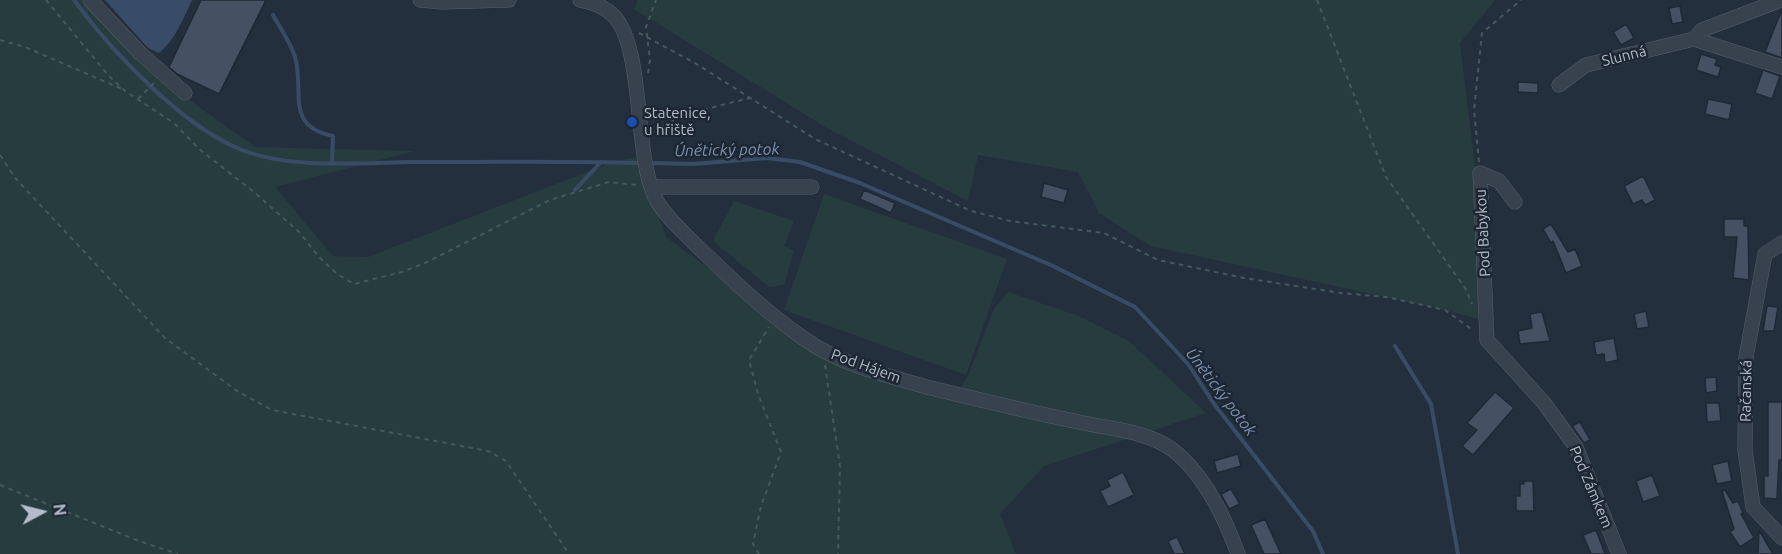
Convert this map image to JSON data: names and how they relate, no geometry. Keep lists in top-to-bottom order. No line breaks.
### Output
{"streets":{"street":["Slunná","Pod Babykou","Pod Hájem","Račanská","Pod Zámkem"]},"crossings":[["Pod Babykou","Pod Zámkem"]],"water":["Únětický potok"],"places":["Statenice, u hřiště"],"north":"right"}
